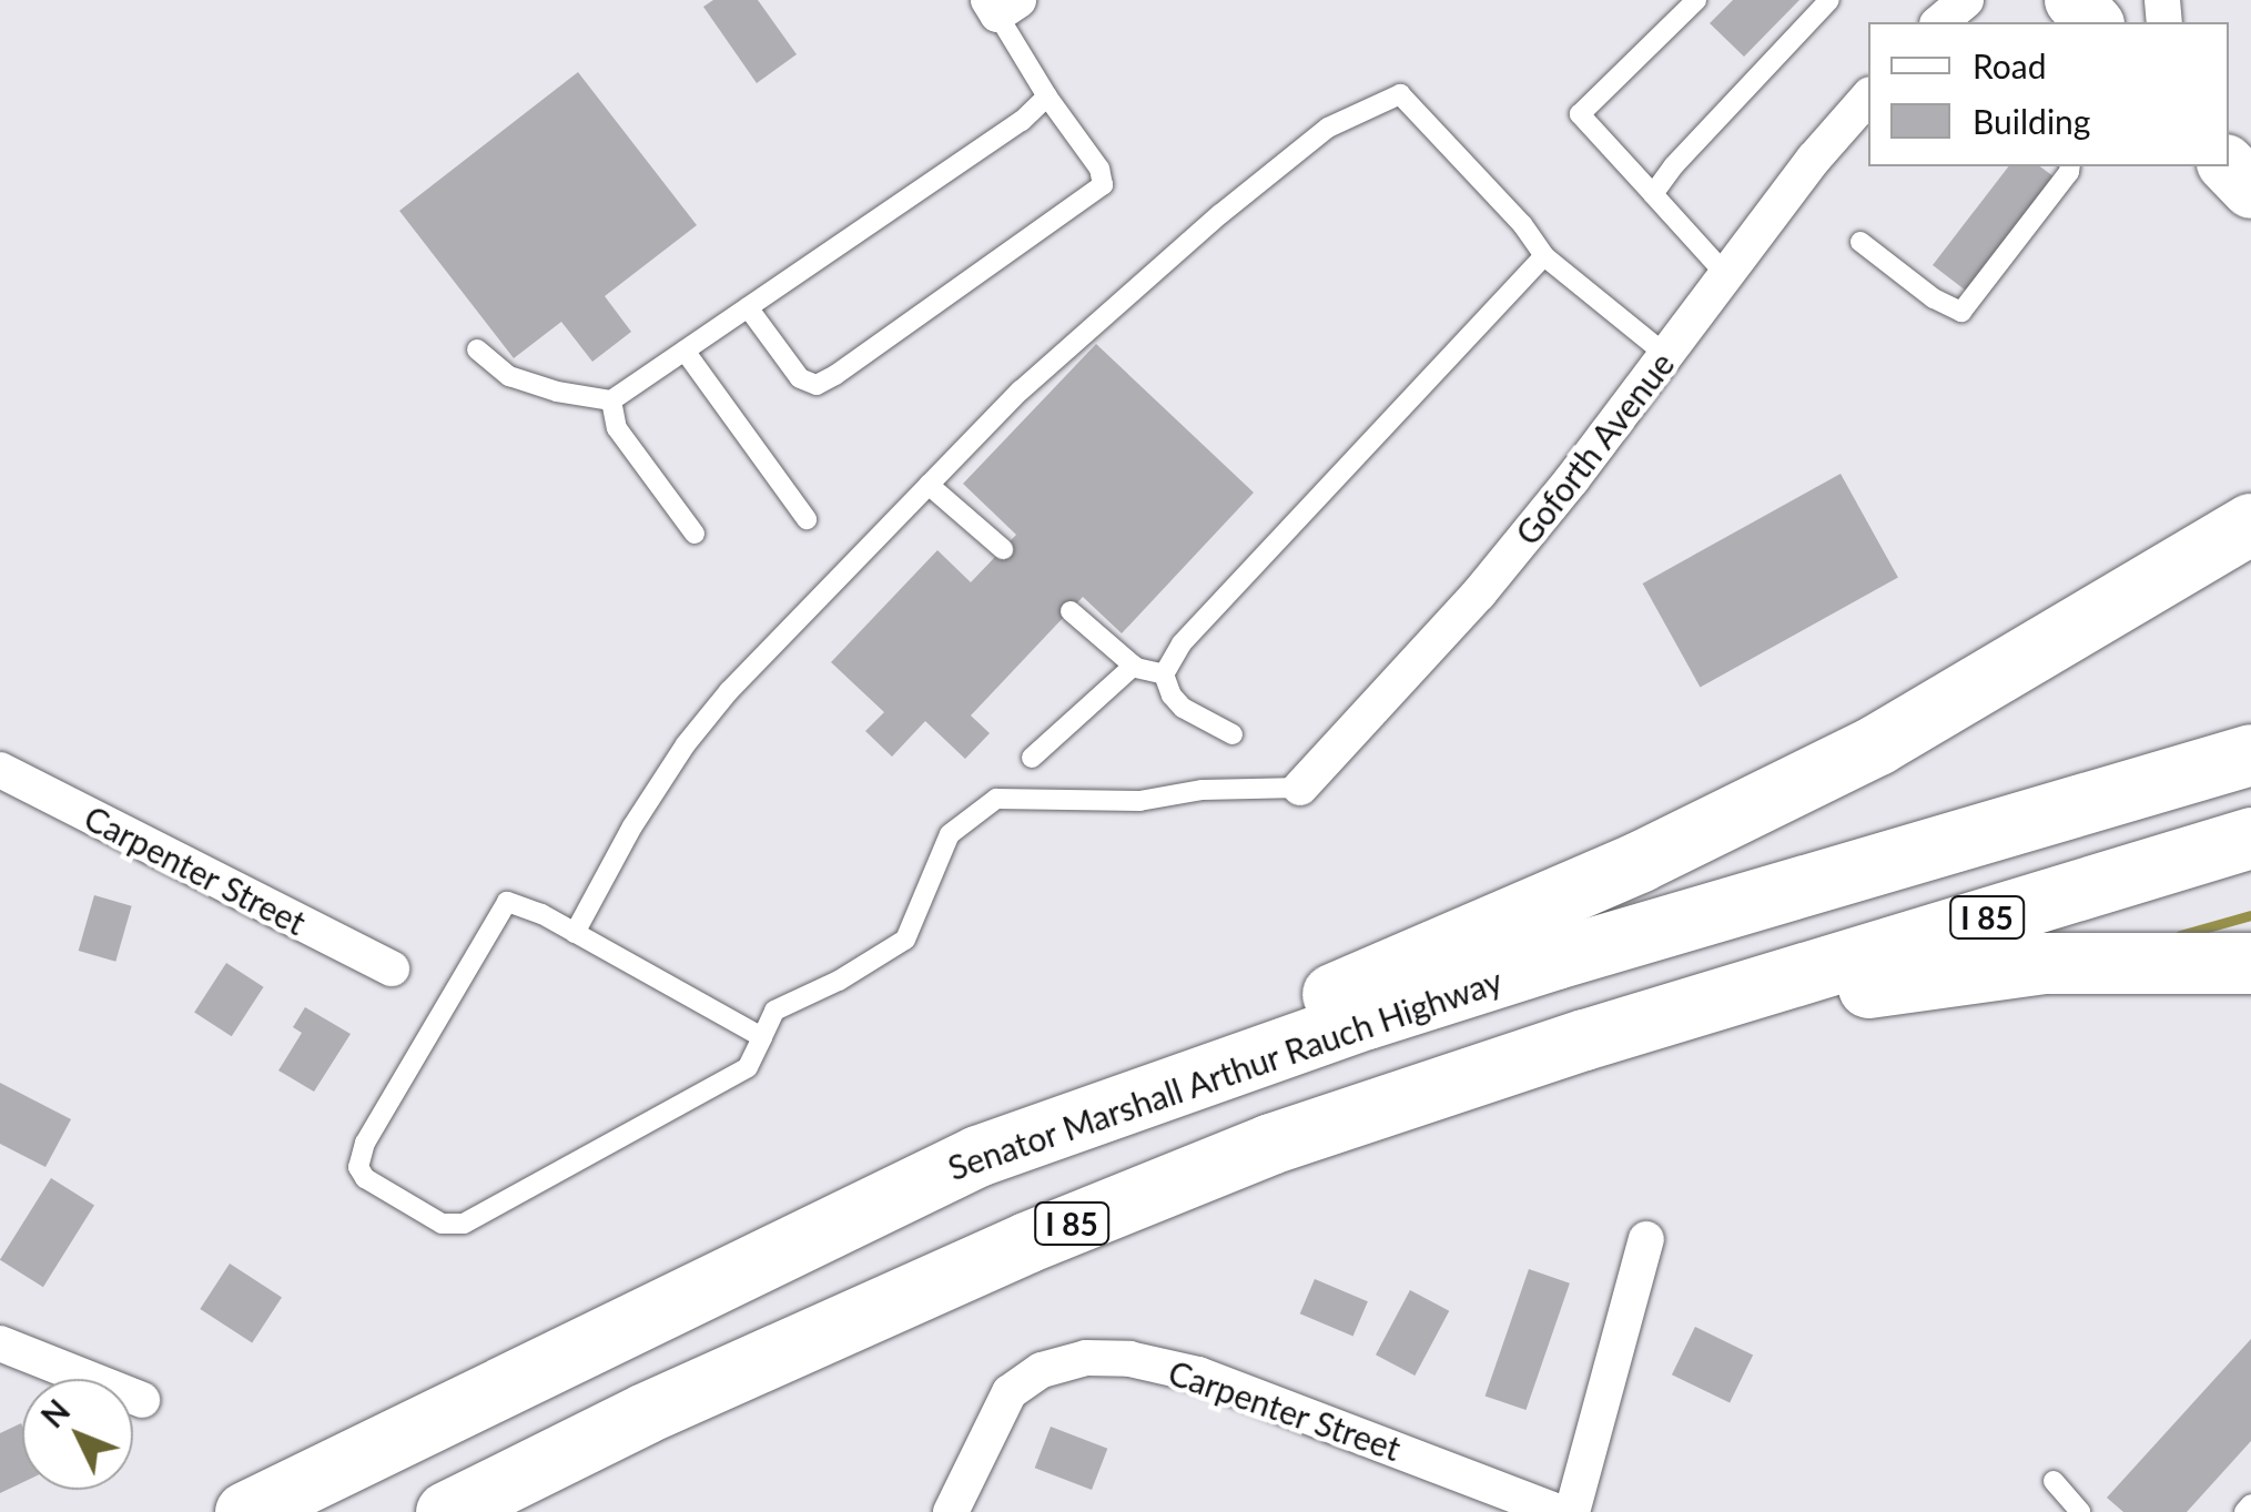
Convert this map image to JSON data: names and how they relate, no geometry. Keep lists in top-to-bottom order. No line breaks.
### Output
{"streets":{"highway":["I 85","Senator Marshall Arthur Rauch Highway"],"street":["Goforth Avenue","Carpenter Street"]},"legend":["Road","Building"],"north":"top left"}
